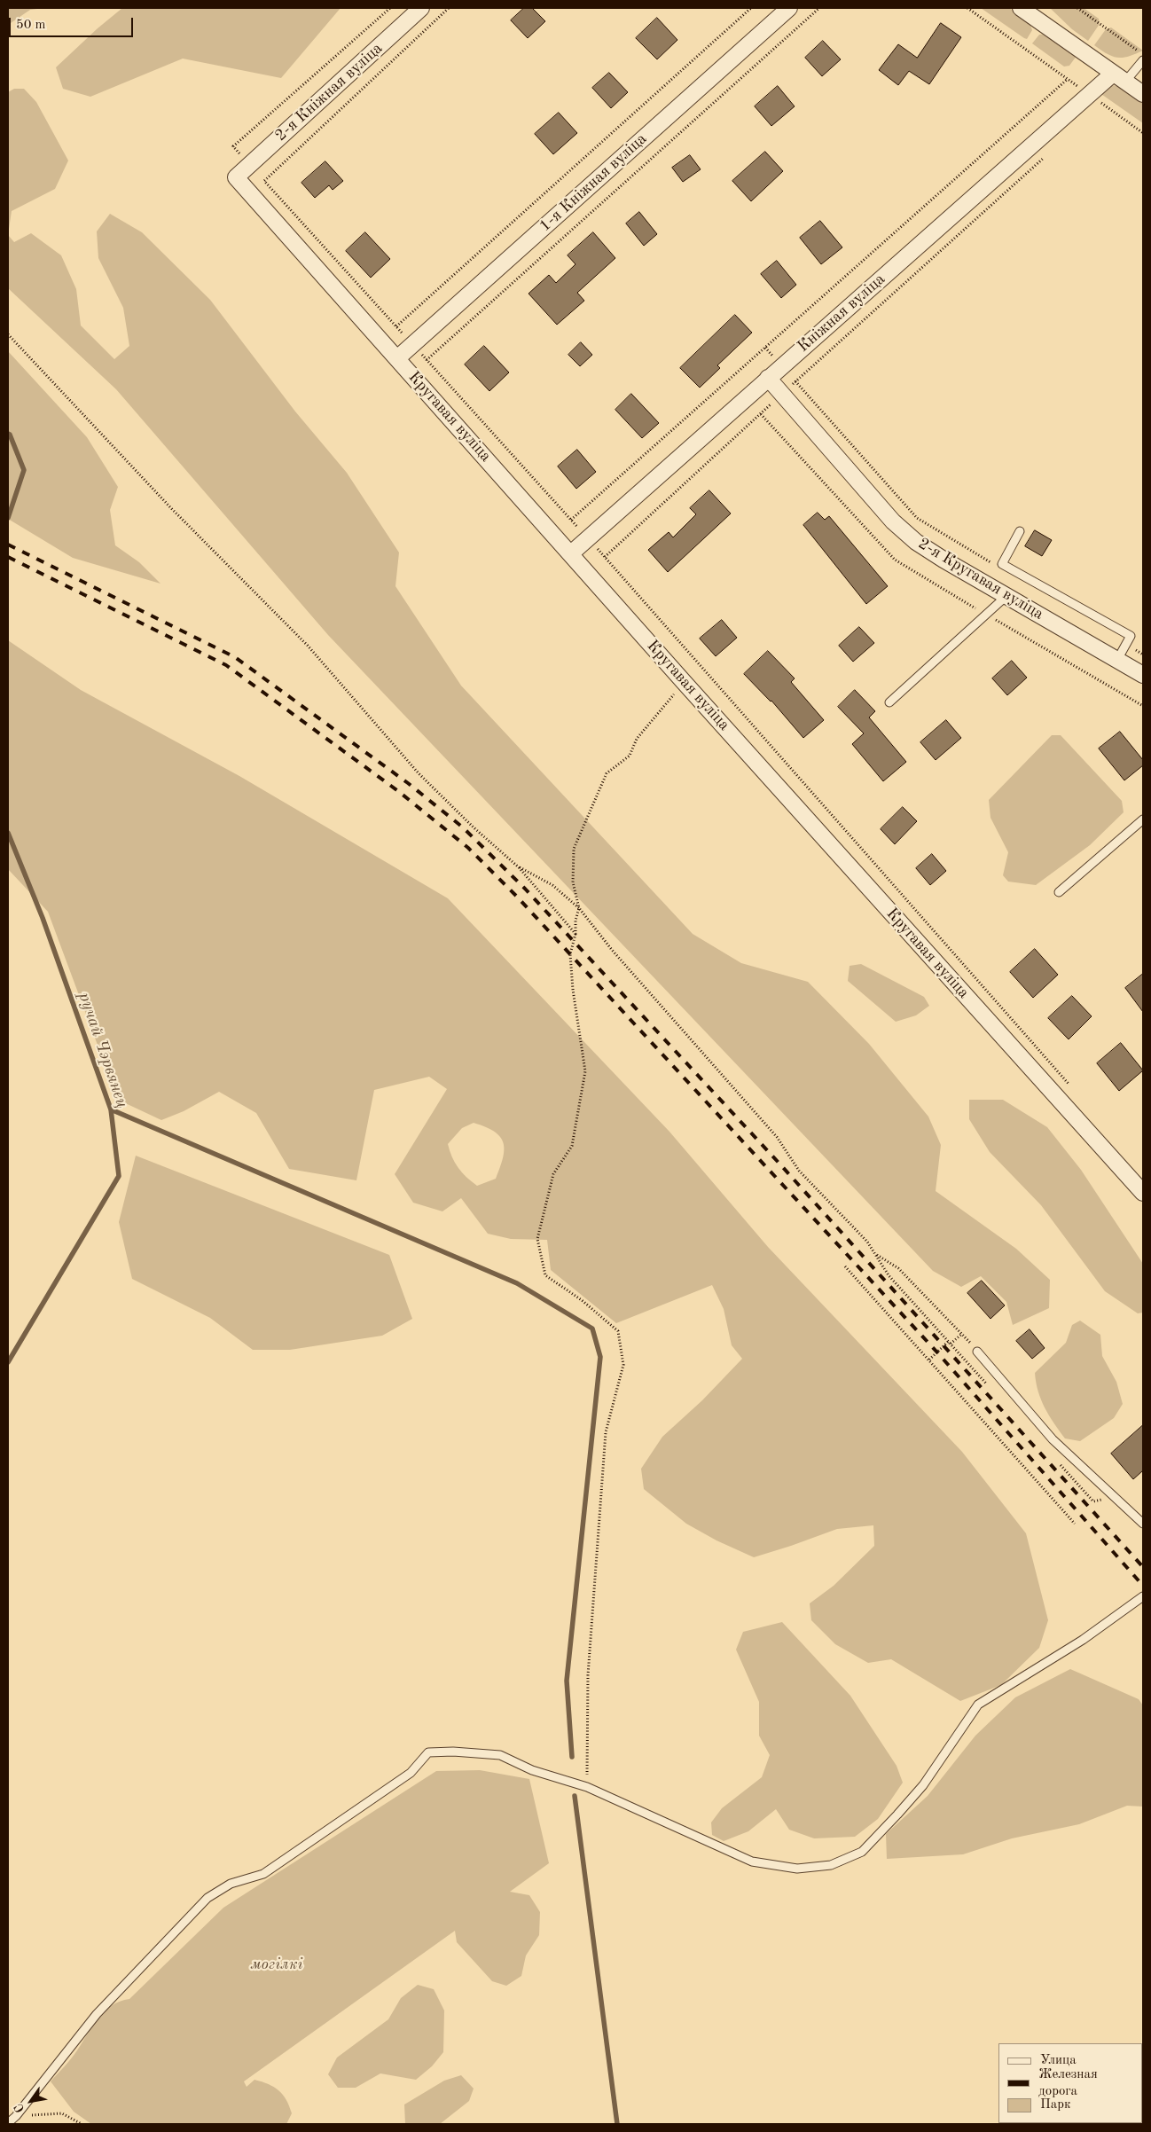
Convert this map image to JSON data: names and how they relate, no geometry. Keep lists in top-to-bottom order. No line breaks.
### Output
{"streets":{"street":["2-я Кніжная вуліца","1-я Кніжная вуліца","Кніжная вуліца","Кругавая вуліца","2-я Кругавая вуліца"]},"crossings":[["2-я Кніжная вуліца","Кругавая вуліца"],["1-я Кніжная вуліца","Кругавая вуліца"],["Кніжная вуліца","Кругавая вуліца"],["Кніжная вуліца","2-я Кругавая вуліца"]],"water":["ручай Чэрвянец"],"parks":["могілкі"],"legend":["Улица","Железная дорога","Парк"],"scale_bar":"50 m","north":"bottom left"}
